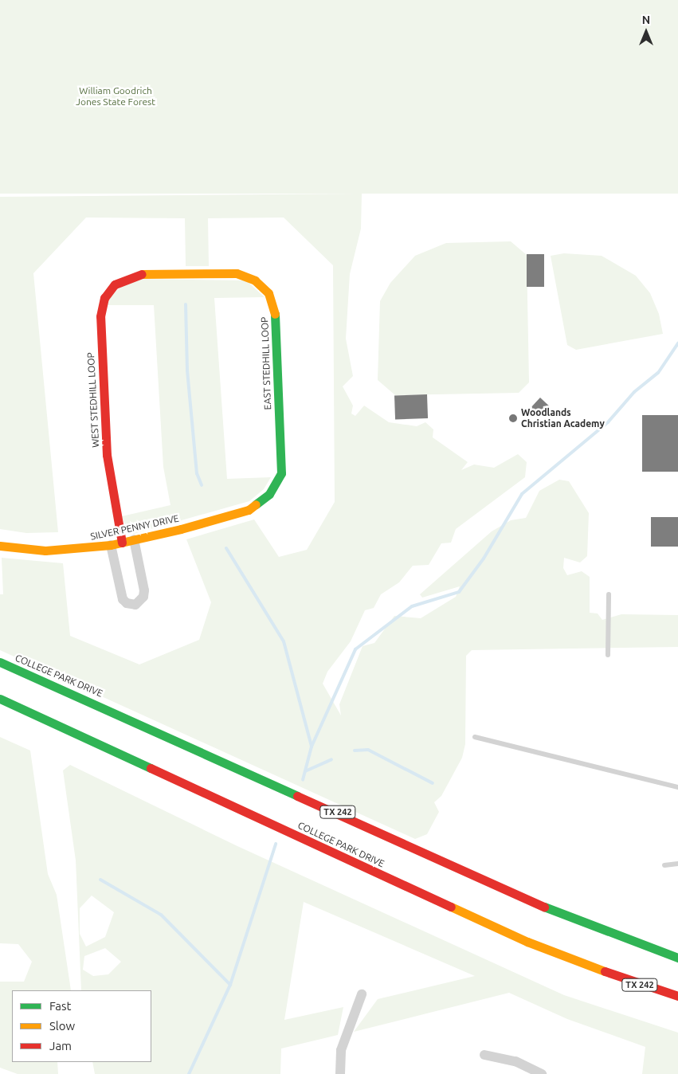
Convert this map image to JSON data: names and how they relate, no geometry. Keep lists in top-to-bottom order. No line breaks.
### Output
{"streets":{"main road":["EAST STEDHILL LOOP","WEST STEDHILL LOOP","SILVER PENNY DRIVE","COLLEGE PARK DRIVE","TX 242"]},"crossings":[["EAST STEDHILL LOOP","WEST STEDHILL LOOP"],["EAST STEDHILL LOOP","SILVER PENNY DRIVE"],["WEST STEDHILL LOOP","SILVER PENNY DRIVE"]],"parks":["William Goodrich Jones State Forest"],"places":["Woodlands Christian Academy"],"legend":["Fast","Slow","Jam"],"north":"top"}
